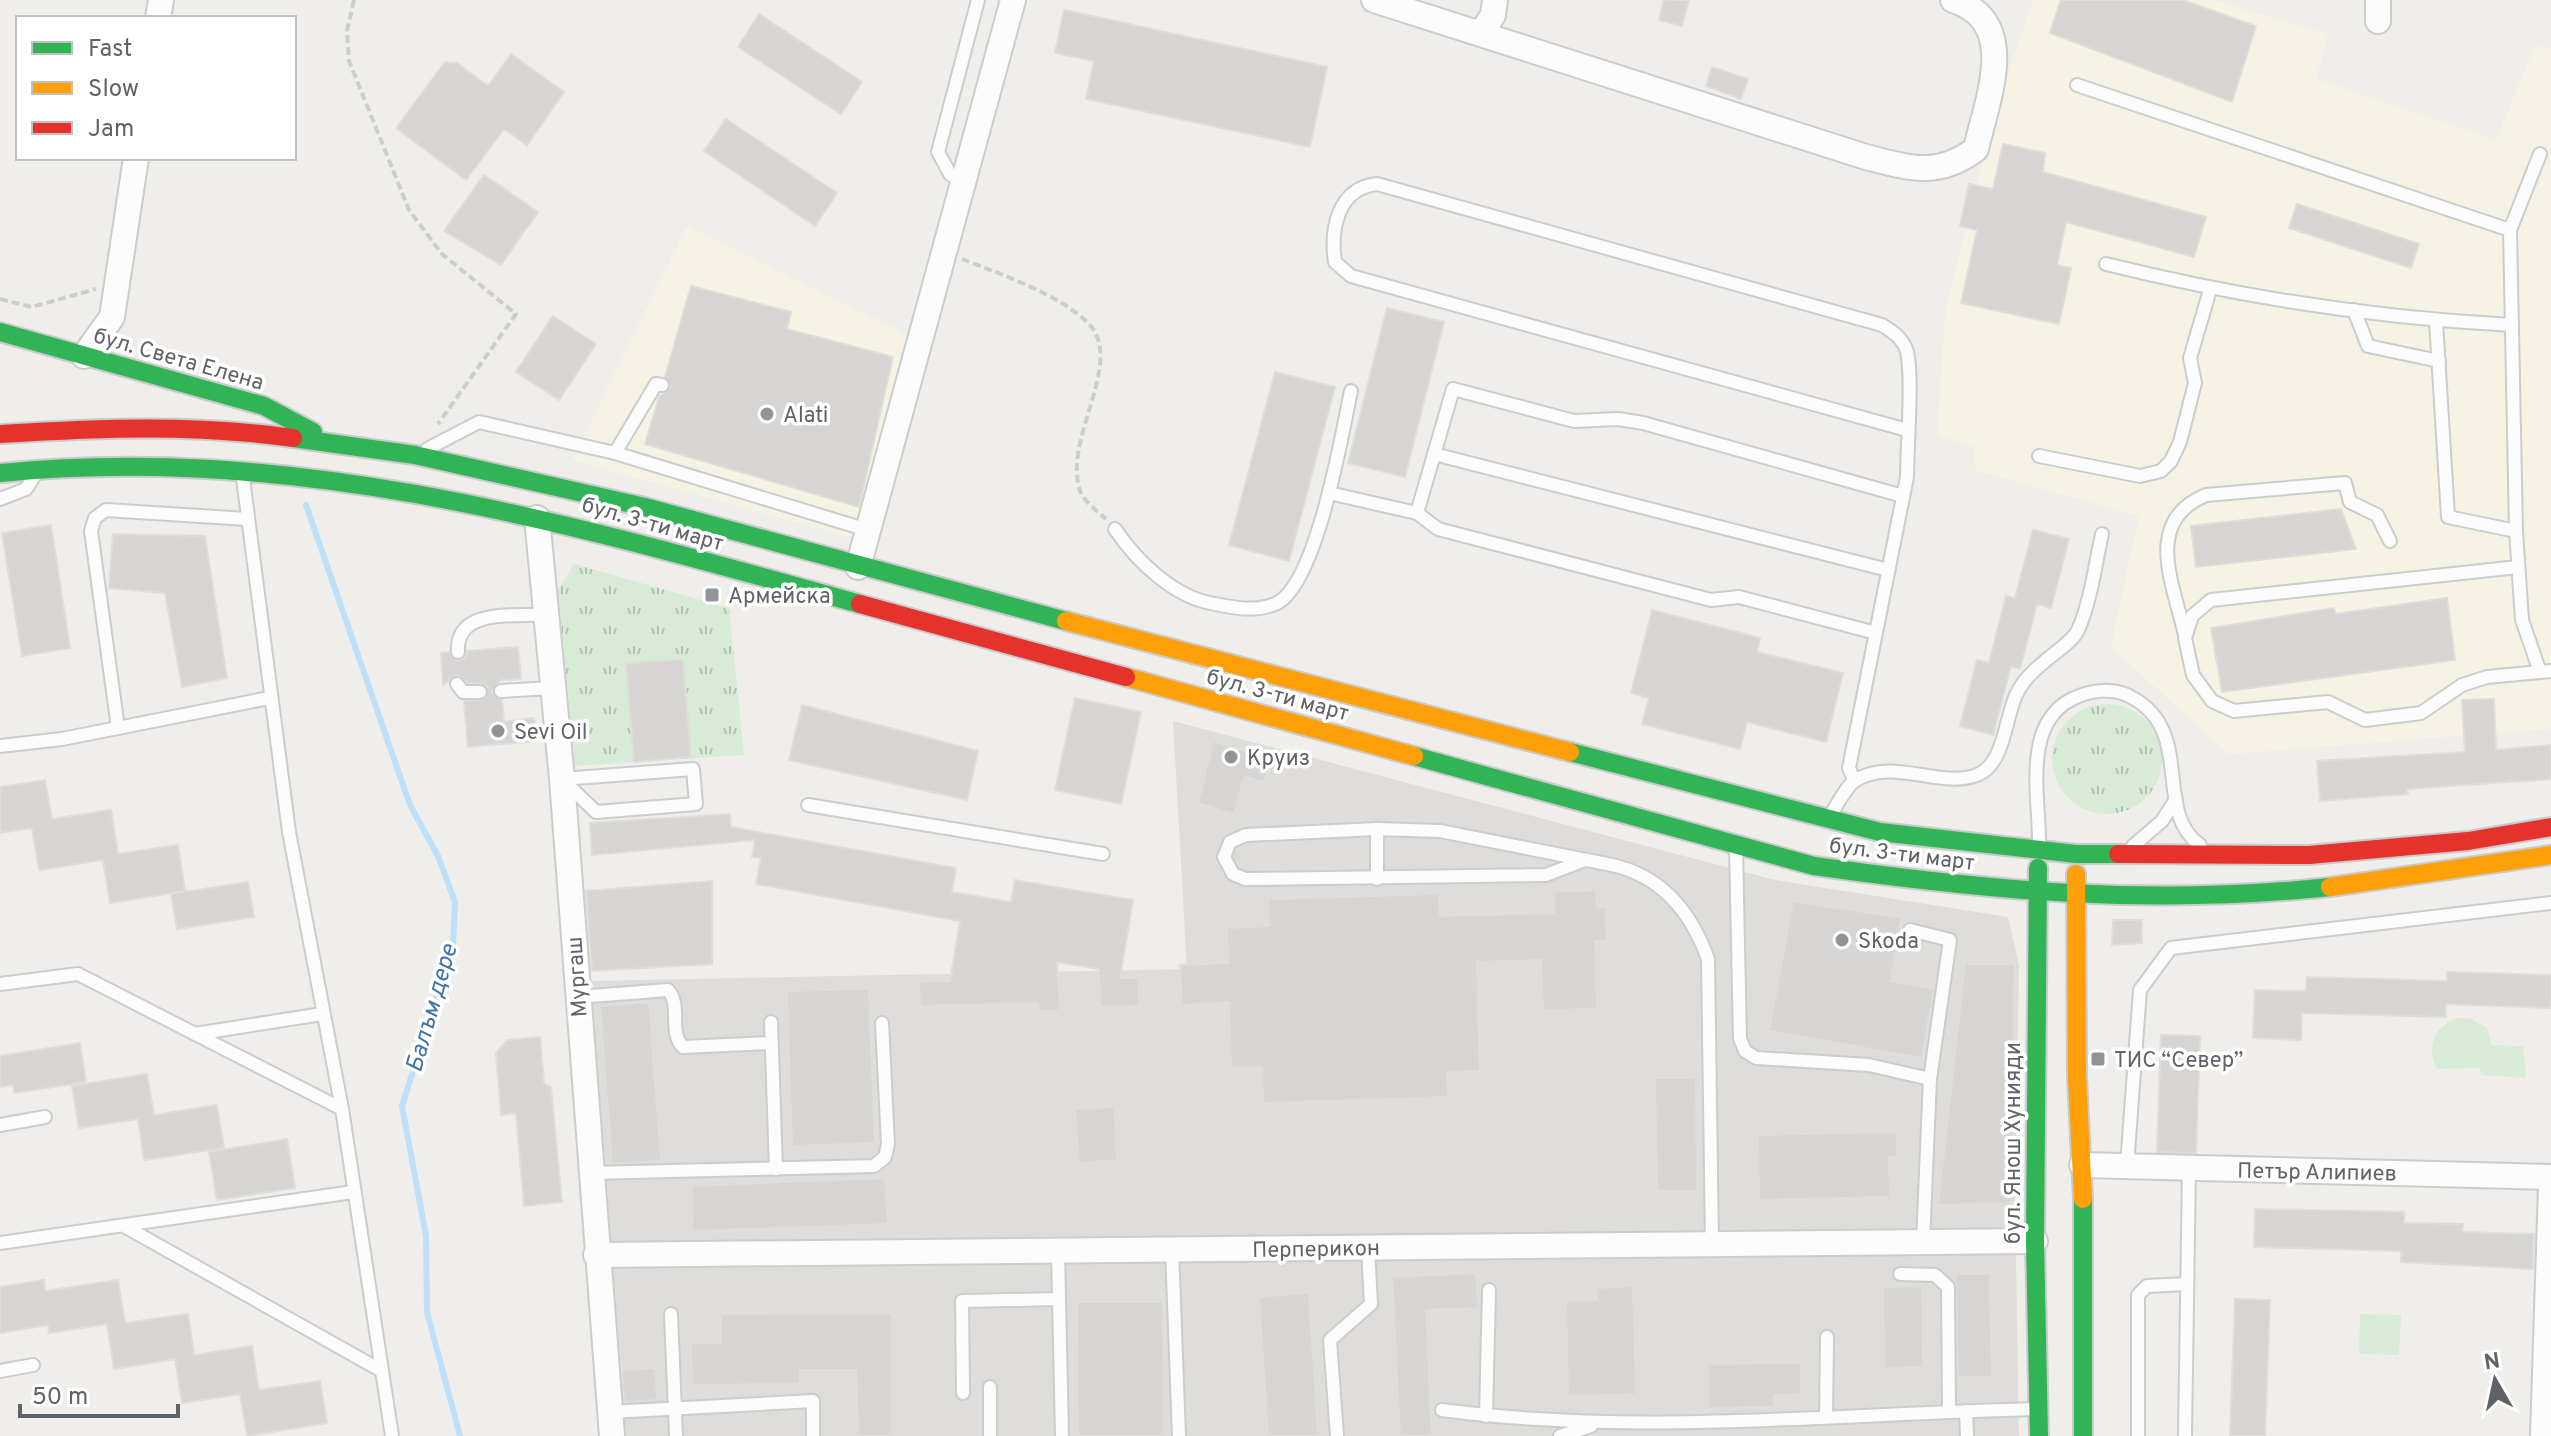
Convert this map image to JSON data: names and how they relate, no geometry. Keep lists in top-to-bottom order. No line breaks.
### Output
{"streets":{"street":["бул. Света Елена","бул. 3-ти март","Мургаш","бул. Янош Хунияди","Петър Алипиев","Перперикон"]},"crossings":[["бул. Света Елена","бул. 3-ти март"],["бул. 3-ти март","Мургаш"],["бул. 3-ти март","бул. Янош Хунияди"],["Мургаш","Перперикон"],["бул. Янош Хунияди","Перперикон"]],"water":["Балъм дере"],"places":{"other":["Alati","Sevi Oil","Круиз","Skoda"],"transit":["Армейска","ТИС “Север”"]},"legend":["Fast","Slow","Jam"],"scale_bar":"50 m","north":"top"}
